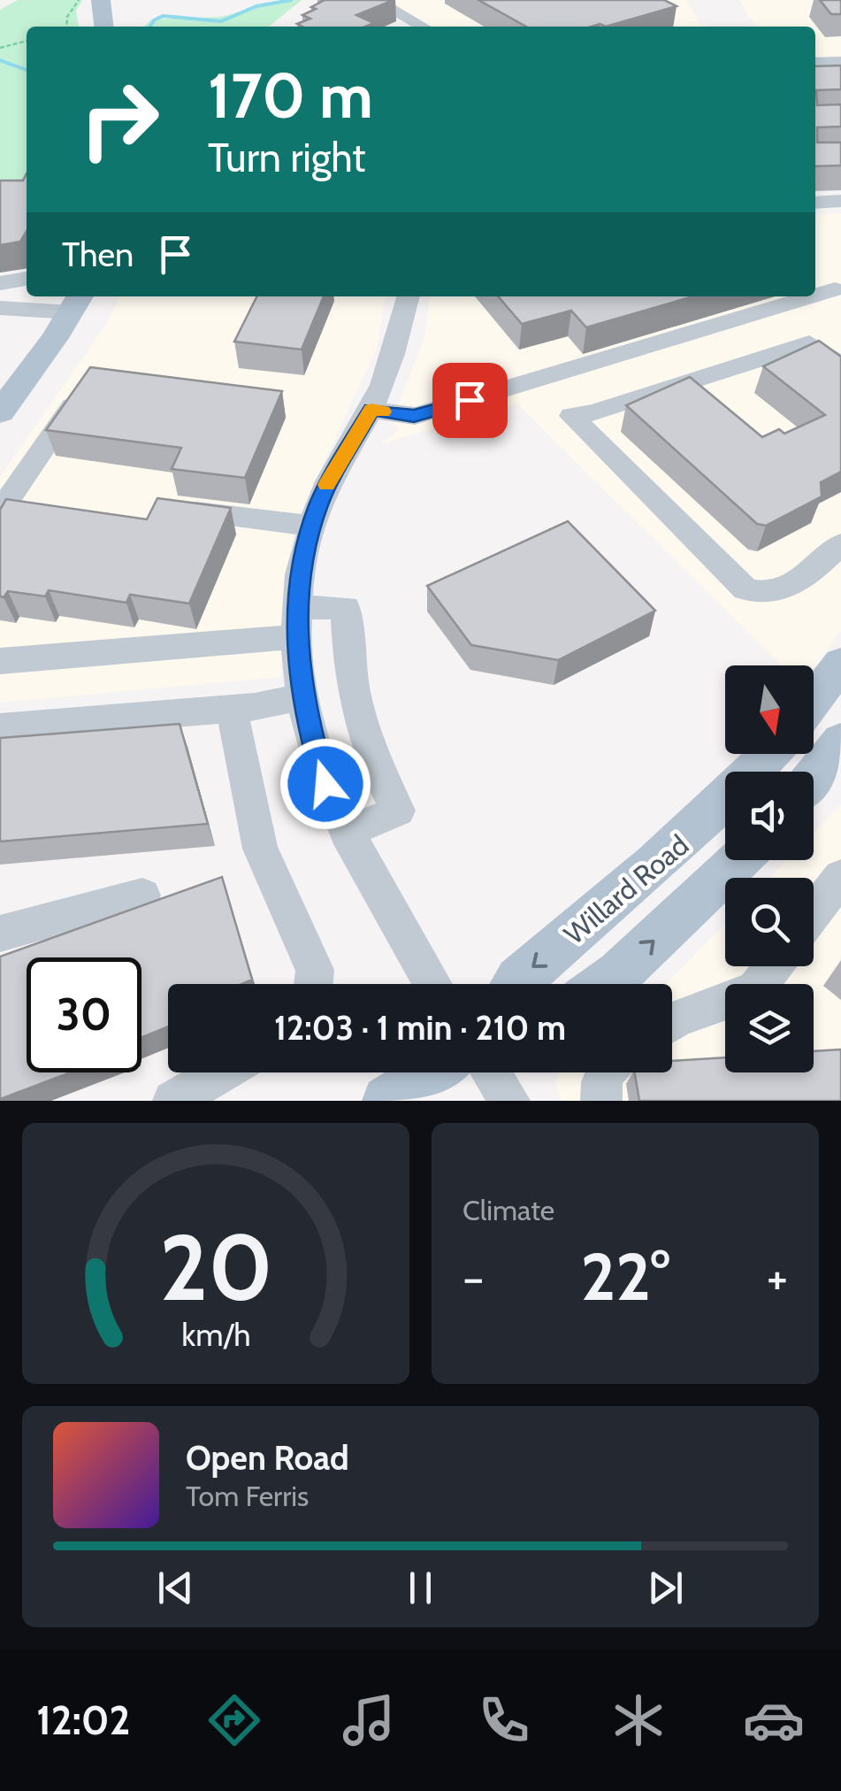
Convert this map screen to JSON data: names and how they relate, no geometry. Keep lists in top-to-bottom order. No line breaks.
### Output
{"streets":{"main road":["Willard Road"]},"north":"bottom","page":{"turn":["170 m","Turn right"],"then":"Then","limit":"30","trip":"12:03 · 1 min · 210 m","tile":"Climate","heat":["−","22°","+"],"song":["Open Road","Tom Ferris"],"tabs":"12:02","gauge":["20","km/h"]}}
